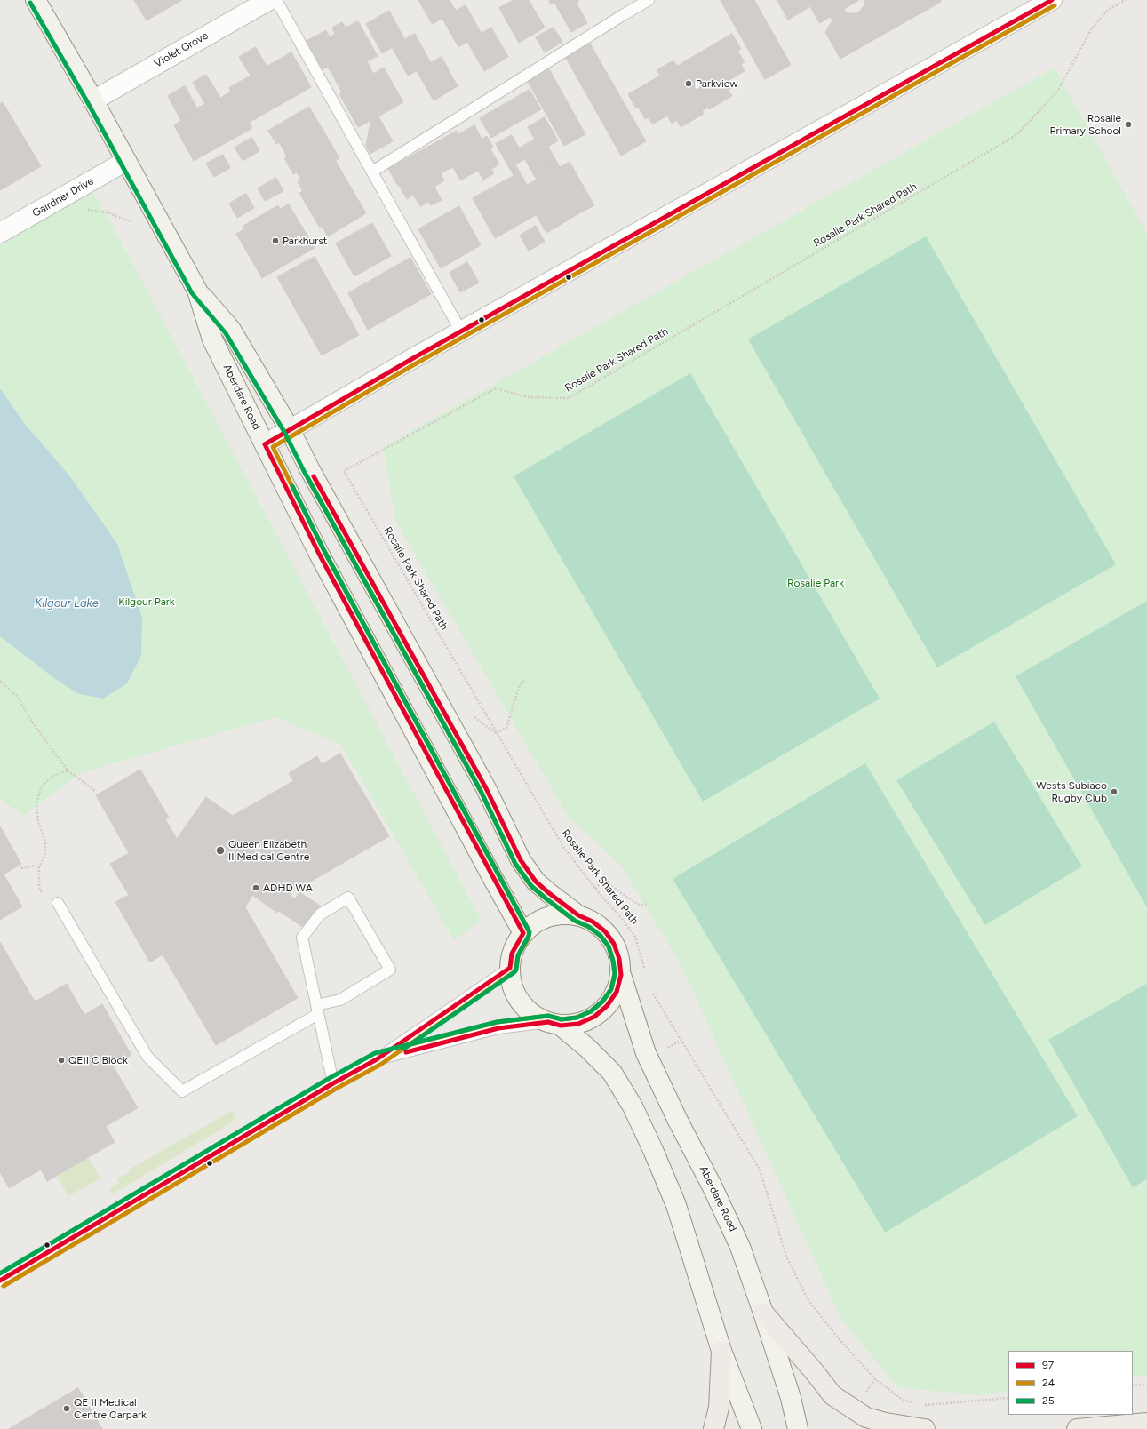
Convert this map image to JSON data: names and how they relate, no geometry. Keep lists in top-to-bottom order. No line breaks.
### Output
{"streets":{"main road":["Aberdare Road"],"street":["Violet Grove","Gairdner Drive"],"path":["Rosalie Park Shared Path"]},"crossings":[["Violet Grove","Aberdare Road"],["Gairdner Drive","Aberdare Road"]],"water":["Kilgour Lake"],"parks":["Rosalie Park","Kilgour Park"],"places":["Parkview","Rosalie Primary School","Parkhurst","Wests Subiaco Rugby Club","Queen Elizabeth II Medical Centre","ADHD WA","QEII C Block","QE II Medical Centre Carpark"],"lines":["transit line 97","transit line 25","transit line 24"],"legend":["97","24","25"]}
